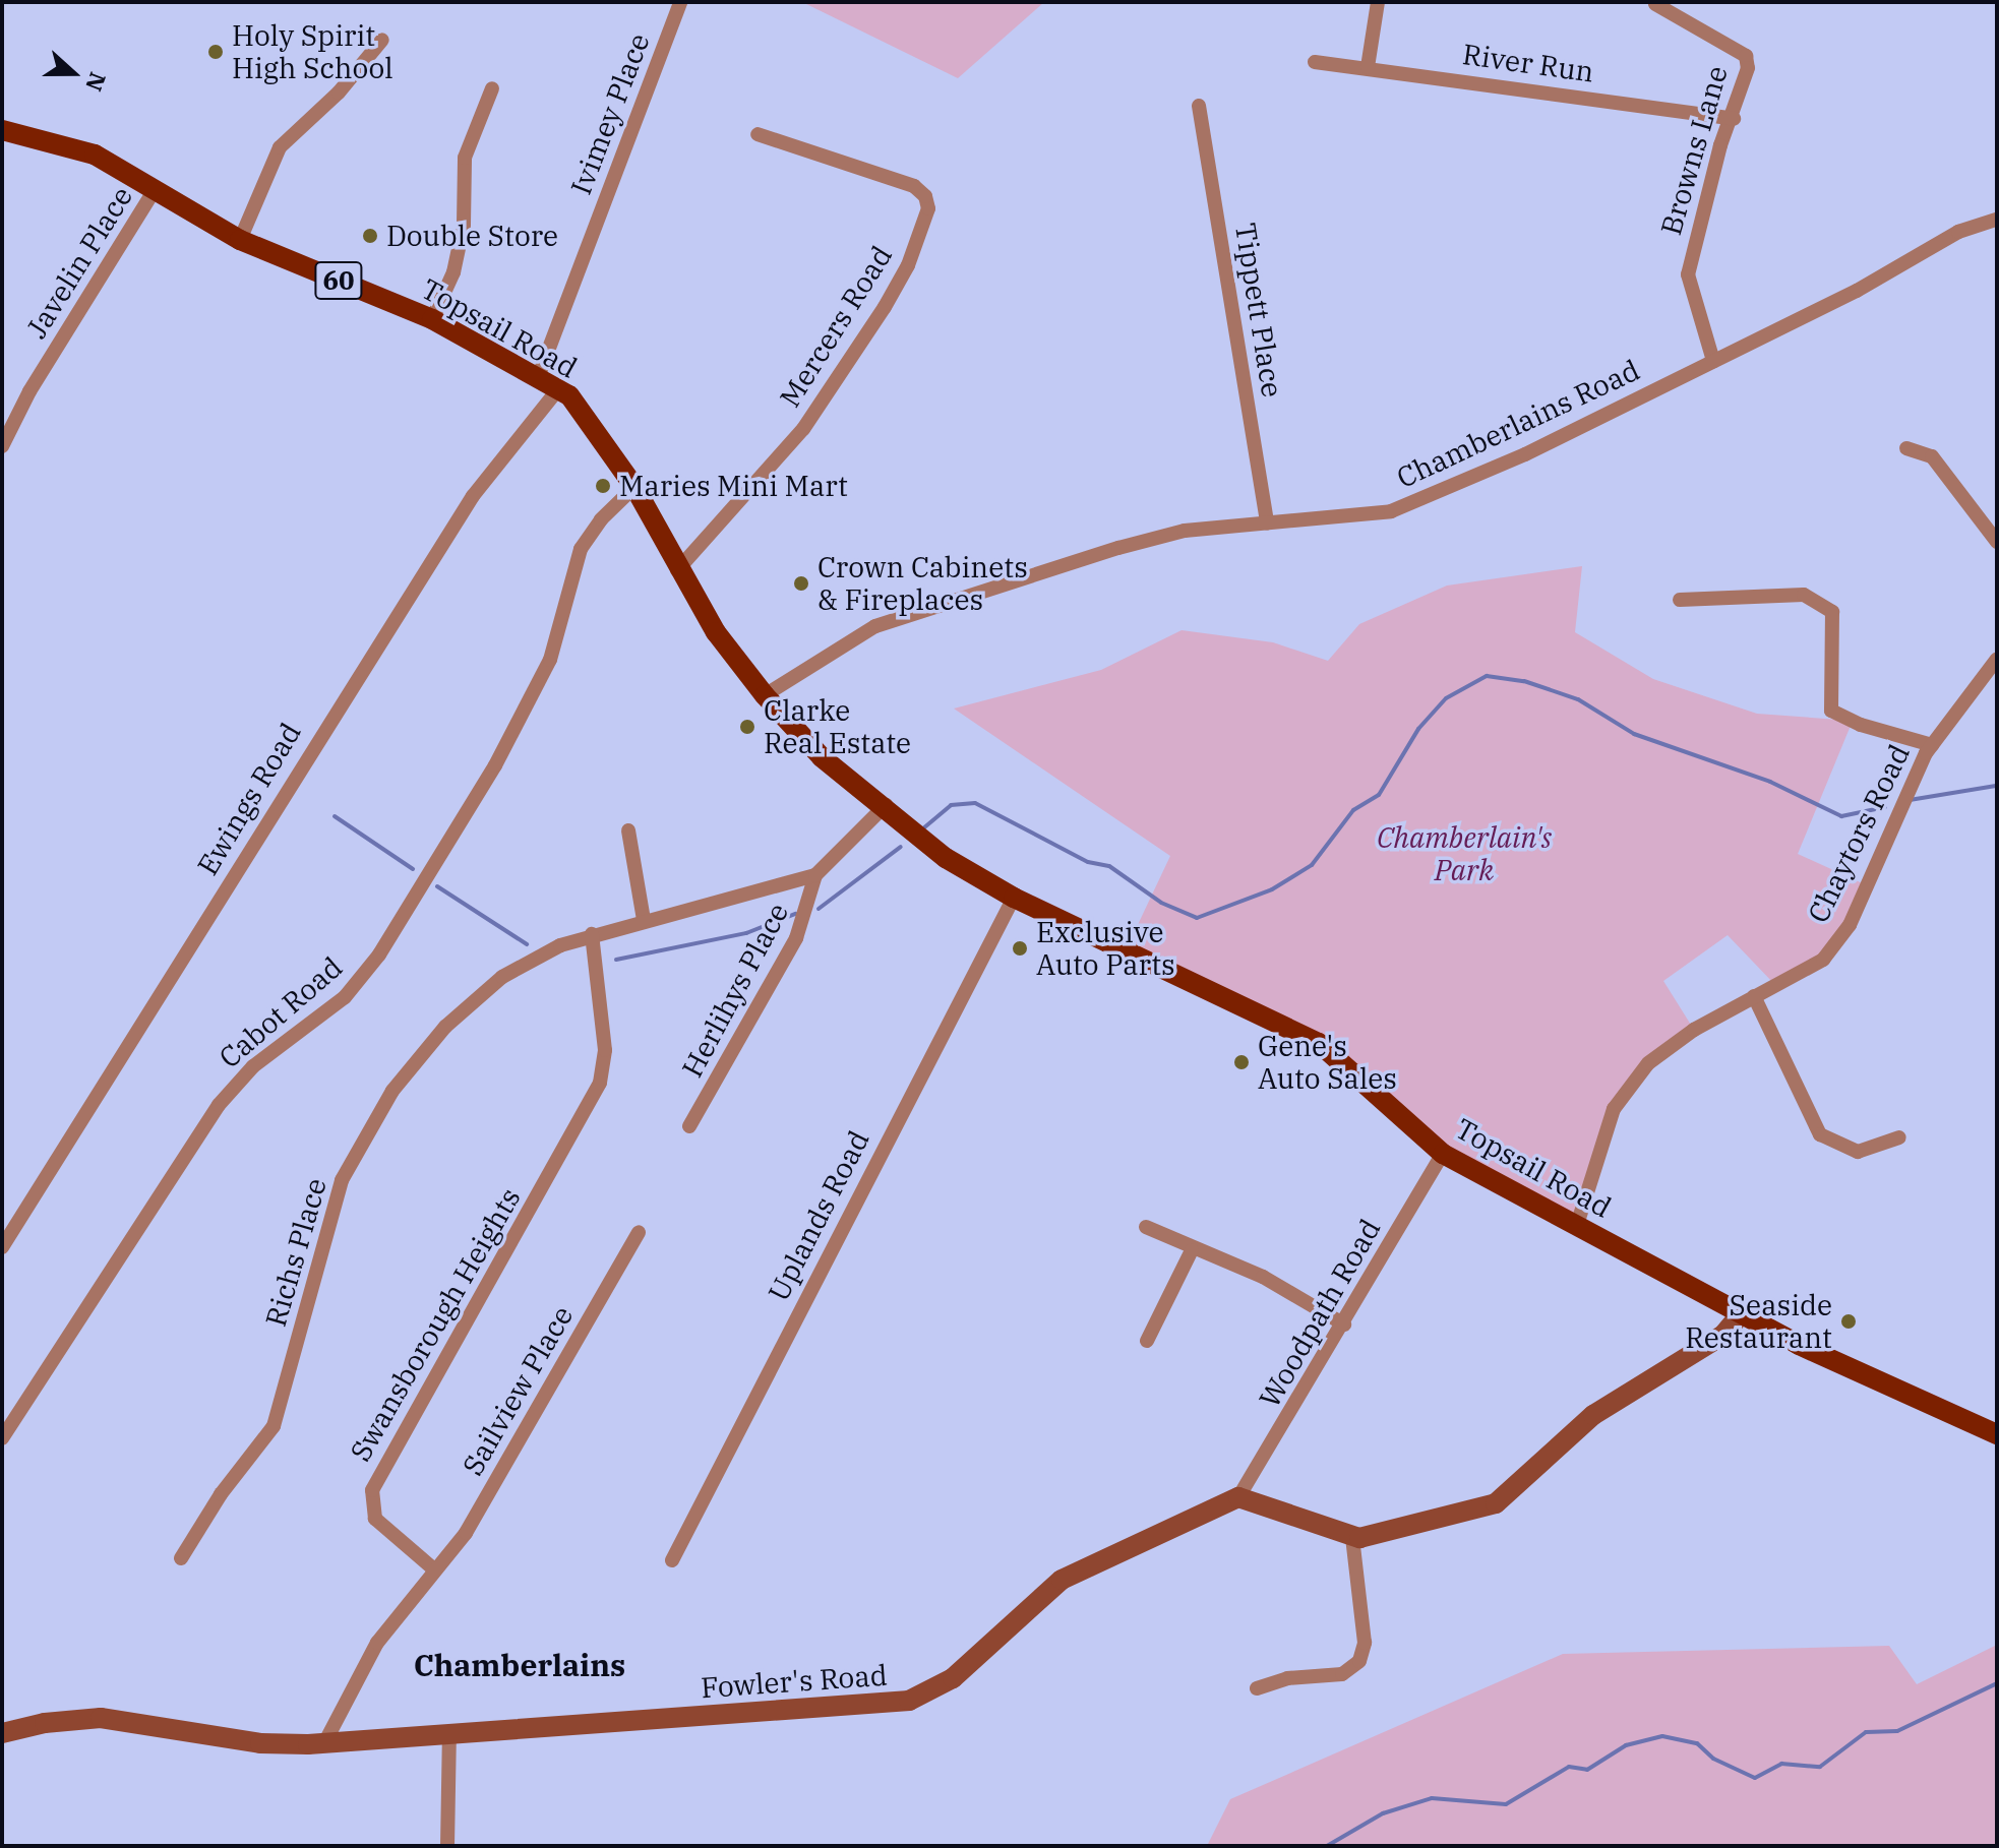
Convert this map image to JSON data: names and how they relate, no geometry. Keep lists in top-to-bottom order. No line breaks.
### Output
{"streets":{"main road":["60","Topsail Road"],"street":["River Run","Ivimey Place","Browns Lane","Javelin Place","Tippett Place","Mercers Road","Chamberlains Road","Ewings Road","Chaytors Road","Herlihys Place","Cabot Road","Uplands Road","Richs Place","Woodpath Road","Swansborough Heights","Sailview Place","Fowler's Road"]},"crossings":[["River Run","Browns Lane"],["Ivimey Place","Topsail Road"],["Browns Lane","Chamberlains Road"],["Javelin Place","Topsail Road"],["Tippett Place","Chamberlains Road"],["Mercers Road","Topsail Road"],["Topsail Road","Chamberlains Road"],["Topsail Road","Ewings Road"],["Topsail Road","Chaytors Road"],["Topsail Road","Cabot Road"],["Topsail Road","Uplands Road"],["Topsail Road","Woodpath Road"],["Herlihys Place","Richs Place"],["Richs Place","Swansborough Heights"],["Woodpath Road","Fowler's Road"],["Swansborough Heights","Sailview Place"]],"districts":["Chamberlains"],"parks":["Chamberlain's Park"],"places":["Holy Spirit High School","Double Store","Maries Mini Mart","Crown Cabinets & Fireplaces","Clarke Real Estate","Exclusive Auto Parts","Gene's Auto Sales","Seaside Restaurant"],"north":"right"}
